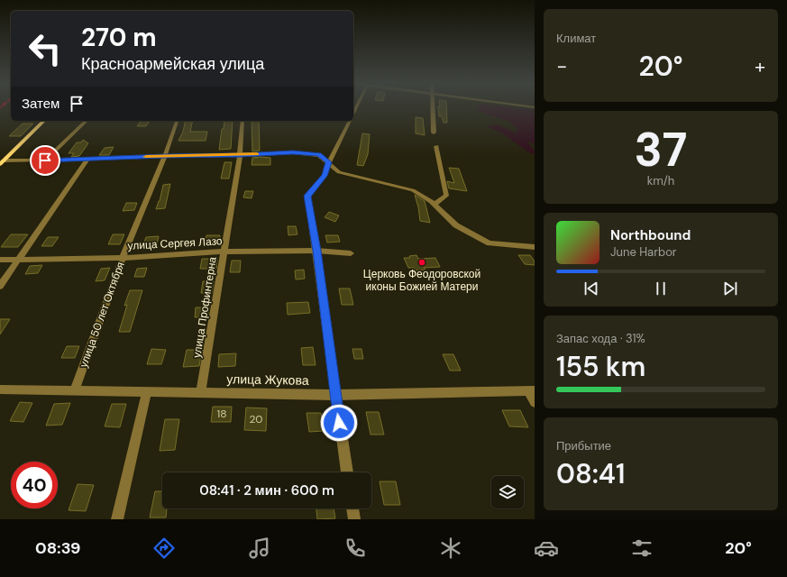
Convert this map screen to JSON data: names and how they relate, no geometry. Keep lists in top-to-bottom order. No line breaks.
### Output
{"streets":{"street":["улица Сергея Лазо","улица Профинтерна","улица 50 лет Октября","улица Жукова"]},"crossings":[["улица Сергея Лазо","улица Профинтерна"],["улица Сергея Лазо","улица 50 лет Октября"],["улица Профинтерна","улица Жукова"],["улица 50 лет Октября","улица Жукова"]],"places":["Церковь Феодоровской иконы Божией Матери"],"house_numbers":["18","20"],"page":{"tile":["Климат",["37","km/h"],["Запас хода · 31%","155 km"],["Прибытие","08:41"]],"turn":["270 m","Красноармейская улица"],"heat":["−","20°","+"],"then":"Затем","song":["Northbound","June Harbor"],"limit":"40","trip":"08:41 · 2 мин · 600 m","tabs":["08:39","20°"]}}
